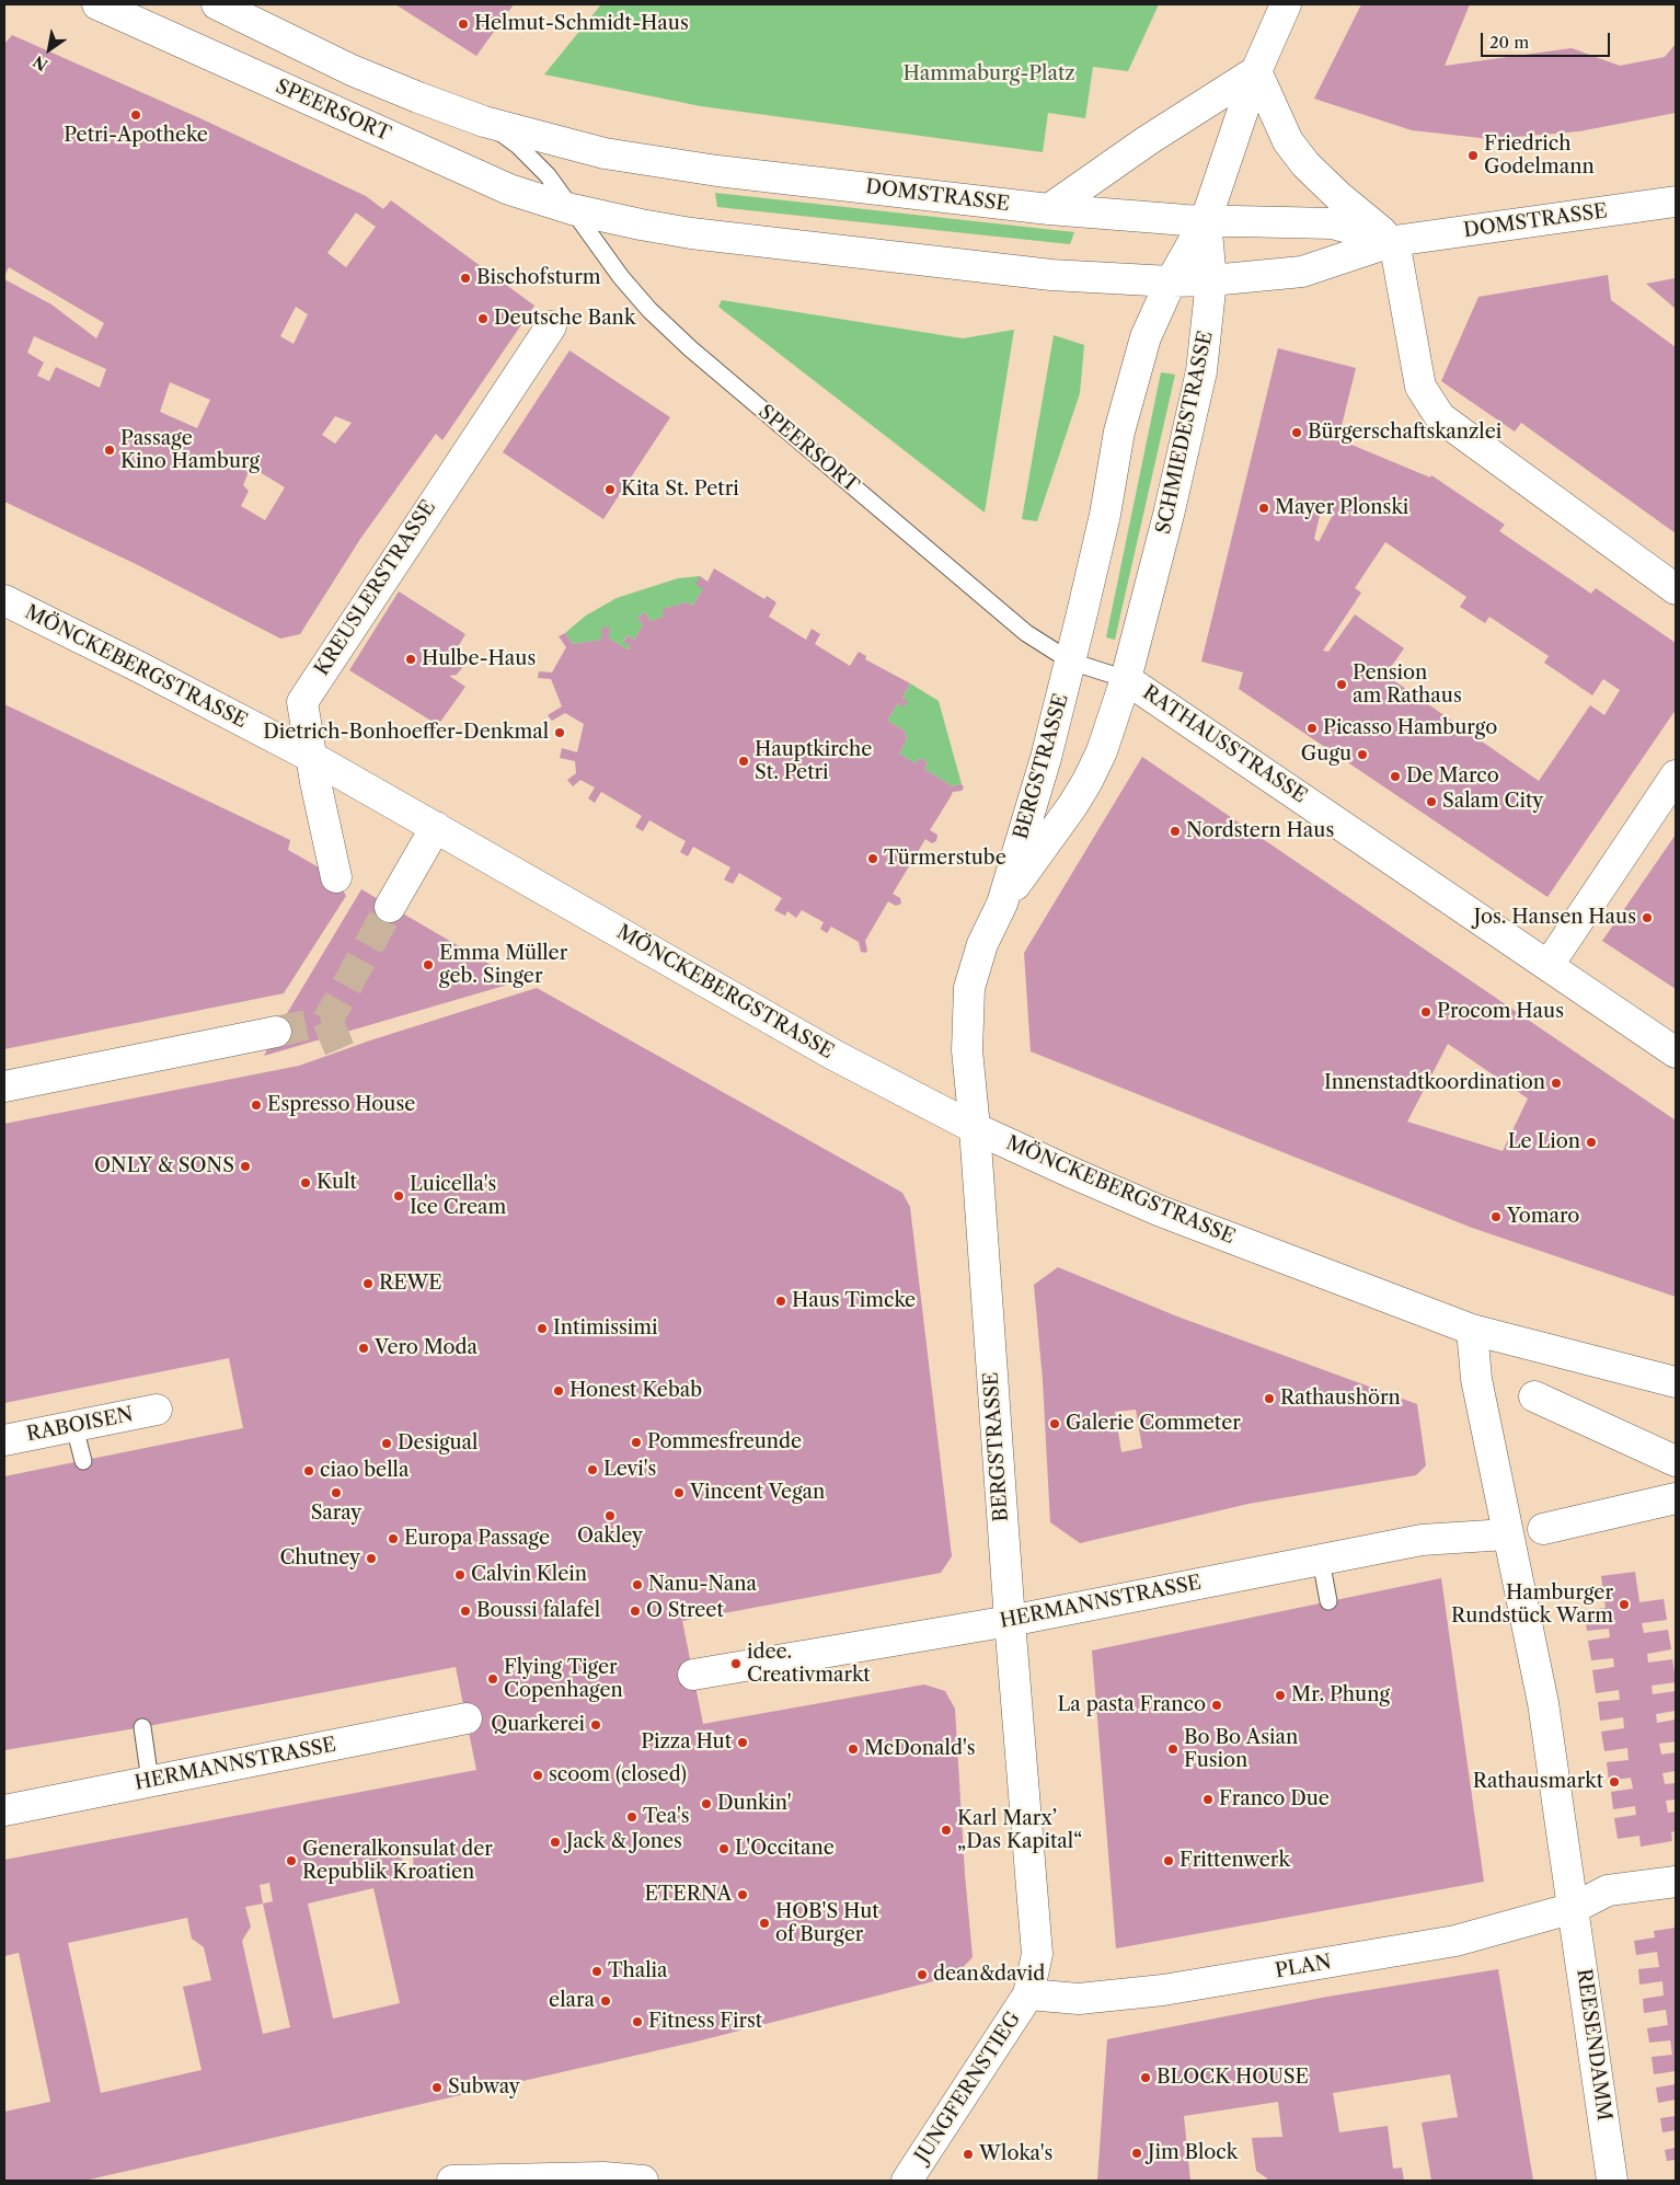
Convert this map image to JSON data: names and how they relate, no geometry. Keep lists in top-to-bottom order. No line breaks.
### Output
{"streets":{"street":["SPEERSORT","DOMSTRASSE","SCHMIEDESTRASSE","KREUSLERSTRASSE","MÖNCKEBERGSTRASSE","RATHAUSSTRASSE","BERGSTRASSE","RABOISEN","HERMANNSTRASSE","PLAN","REESENDAMM","JUNGFERNSTIEG"]},"crossings":[["SPEERSORT","DOMSTRASSE"],["SPEERSORT","SCHMIEDESTRASSE"],["SPEERSORT","RATHAUSSTRASSE"],["SPEERSORT","BERGSTRASSE"],["DOMSTRASSE","SCHMIEDESTRASSE"],["SCHMIEDESTRASSE","RATHAUSSTRASSE"],["SCHMIEDESTRASSE","BERGSTRASSE"],["KREUSLERSTRASSE","MÖNCKEBERGSTRASSE"],["MÖNCKEBERGSTRASSE","BERGSTRASSE"],["RATHAUSSTRASSE","BERGSTRASSE"],["BERGSTRASSE","HERMANNSTRASSE"],["BERGSTRASSE","PLAN"],["BERGSTRASSE","JUNGFERNSTIEG"],["PLAN","REESENDAMM"],["PLAN","JUNGFERNSTIEG"]],"parks":["Hammaburg-Platz"],"places":["Helmut-Schmidt-Haus","Petri-Apotheke","Friedrich Godelmann","Bischofsturm","Deutsche Bank","Bürgerschaftskanzlei","Passage Kino Hamburg","Kita St. Petri","Mayer Plonski","Hulbe-Haus","Pension am Rathaus","Picasso Hamburgo","Dietrich-Bonhoeffer-Denkmal","Gugu","Hauptkirche St. Petri","De Marco","Salam City","Nordstern Haus","Türmerstube","Jos. Hansen Haus","Emma Müller geb. Singer","Procom Haus","Innenstadtkoordination","Espresso House","Le Lion","ONLY & SONS","Kult","Luicella's Ice Cream","Yomaro","REWE","Haus Timcke","Intimissimi","Vero Moda","Honest Kebab","Rathaushörn","Galerie Commeter","Pommesfreunde","Desigual","Levi's","ciao bella","Saray","Vincent Vegan","Oakley","Europa Passage","Chutney","Calvin Klein","Nanu-Nana","Hamburger Rundstück Warm","Boussi falafel","O Street","idee. Creativmarkt","Flying Tiger Copenhagen","Mr. Phung","La pasta Franco","Quarkerei","Pizza Hut","McDonald's","Bo Bo Asian Fusion","scoom (closed)","Rathausmarkt","Franco Due","Dunkin'","Tea's","Karl Marx’ „Das Kapital“","Jack & Jones","L'Occitane","Generalkonsulat der Republik Kroatien","Frittenwerk","ETERNA","HOB'S Hut of Burger","Thalia","dean&david","elara","Fitness First","BLOCK HOUSE","Subway","Jim Block","Wloka's"],"scale_bar":"20 m","north":"bottom left"}
